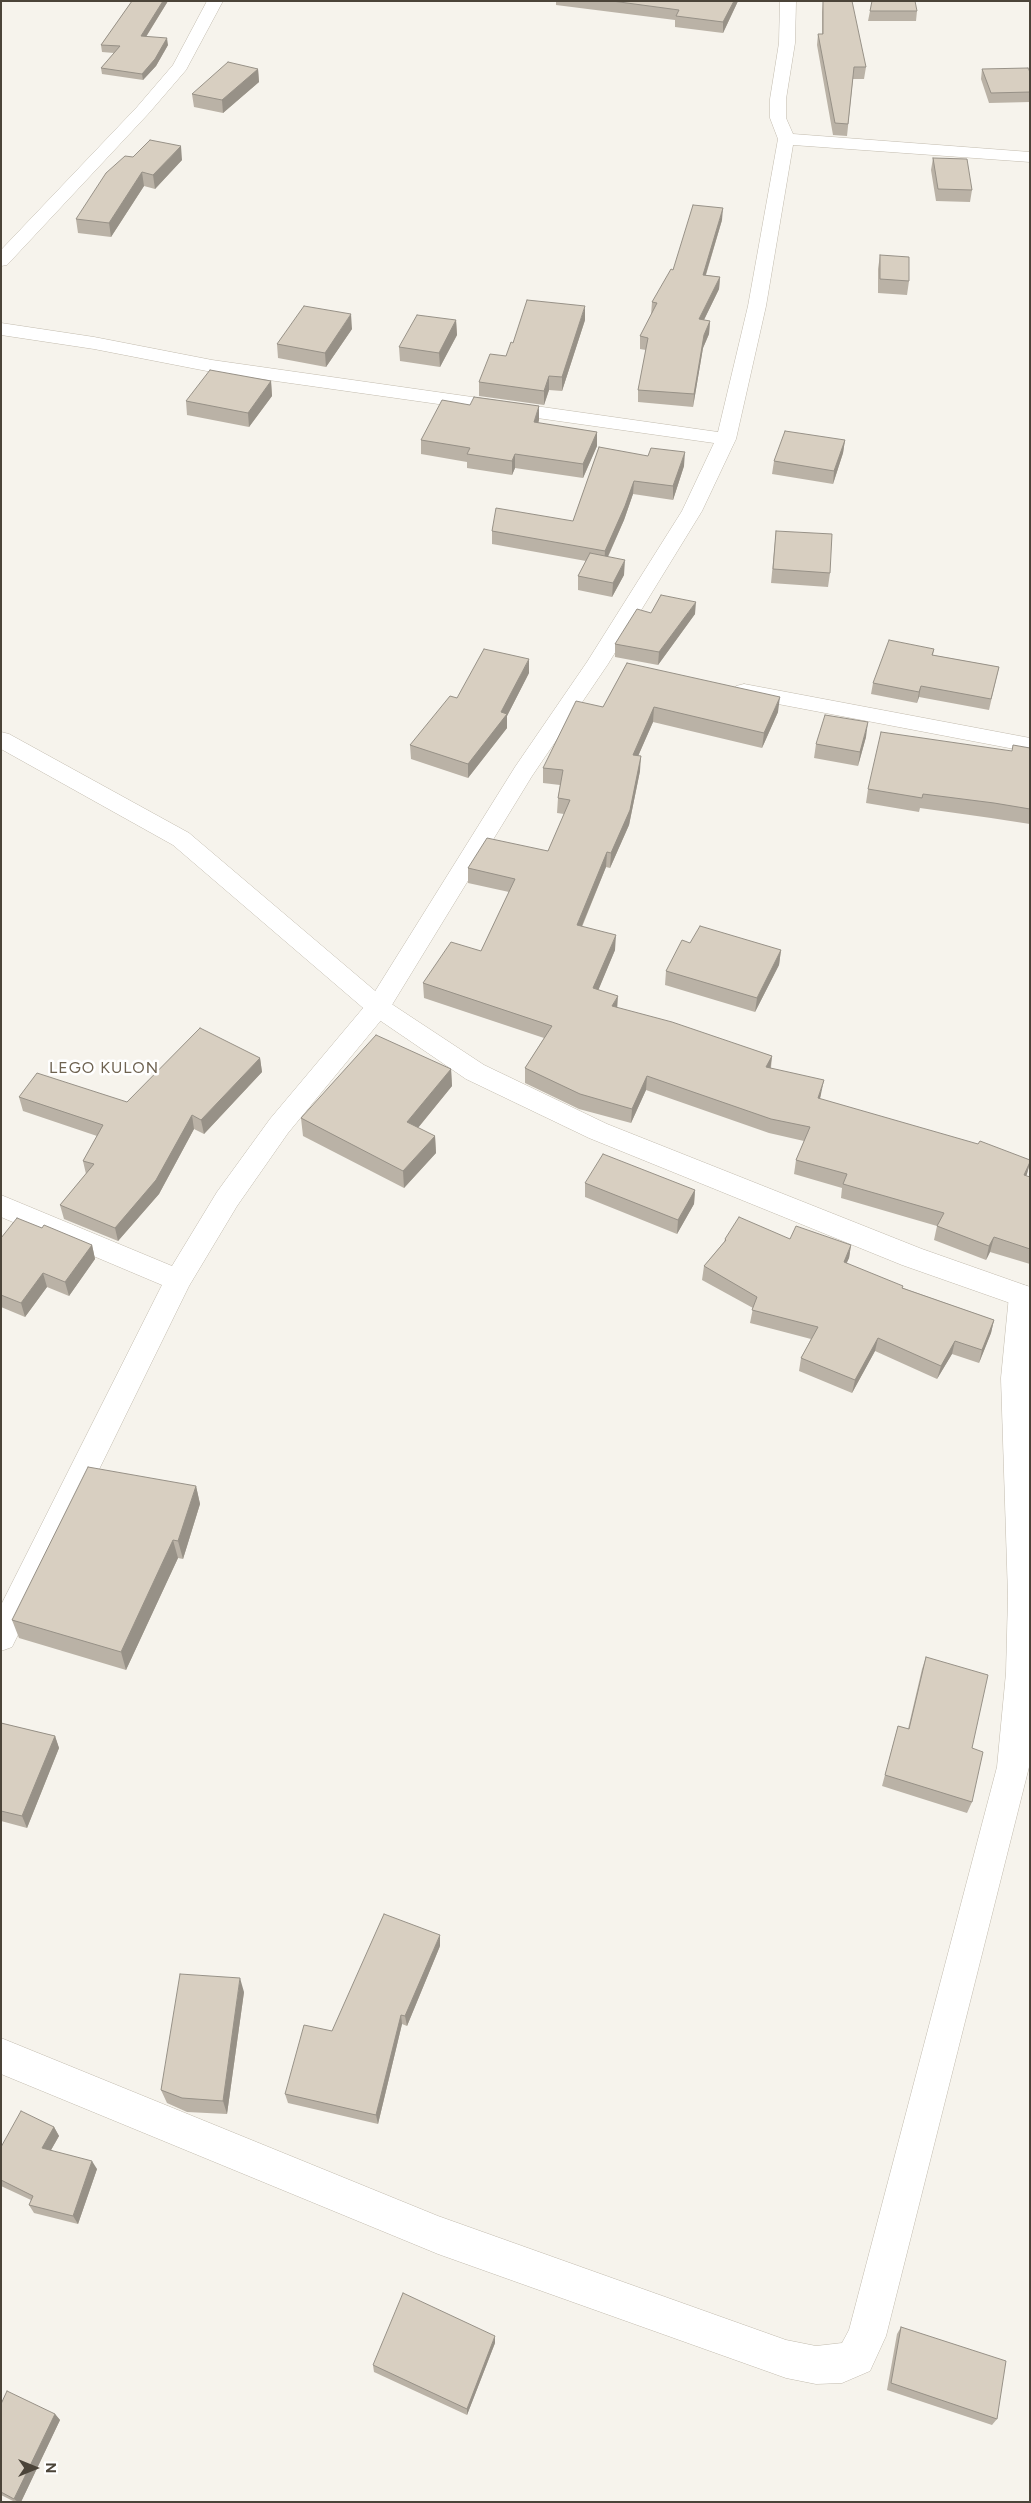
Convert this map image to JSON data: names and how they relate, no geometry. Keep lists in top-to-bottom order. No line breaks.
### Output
{"districts":["LEGO KULON"],"north":"right"}
